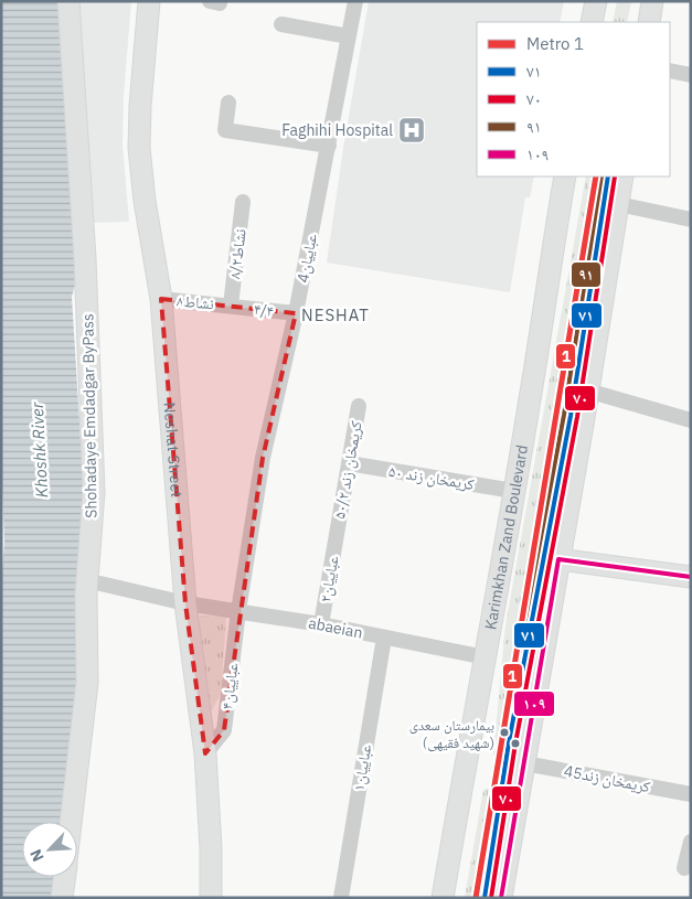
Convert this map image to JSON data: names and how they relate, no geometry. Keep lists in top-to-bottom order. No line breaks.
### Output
{"streets":{"main road":["Shohadaye Emdadgar ByPass","Neshat Street","Karimkhan Zand Boulevard"],"street":["نشاط۸/۲","عباییان4","نشاط۸","۴/۴","کریمخان زند ۵۰/۲","کریمخان زند ۵۰","عباییان۲","abaeian","عباییان۴","عباییان۱","کریمخان زند45"]},"crossings":[["نشاط۸/۲","نشاط۸"],["نشاط۸/۲","۴/۴"],["عباییان4","۴/۴"],["عباییان4","abaeian"],["عباییان4","عباییان۴"],["نشاط۸","۴/۴"],["نشاط۸","Neshat Street"],["Neshat Street","abaeian"],["Neshat Street","عباییان۴"],["کریمخان زند ۵۰/۲","کریمخان زند ۵۰"],["کریمخان زند ۵۰/۲","عباییان۲"],["کریمخان زند ۵۰","Karimkhan Zand Boulevard"],["Karimkhan Zand Boulevard","abaeian"],["عباییان۲","abaeian"],["abaeian","عباییان۴"],["abaeian","عباییان۱"]],"districts":["NESHAT"],"water":["Khoshk River"],"places":{"hospital":["Faghihi Hospital"],"other":["بیمارستان سعدی (شهید فقیهی)"]},"lines":["metro line 1","transit line ۷۱","transit line ۷۰","transit line ۹۱","transit line ۱۰۹"],"legend":["Metro 1","۷۱","۷۰","۹۱","۱۰۹"],"north":"bottom left"}
